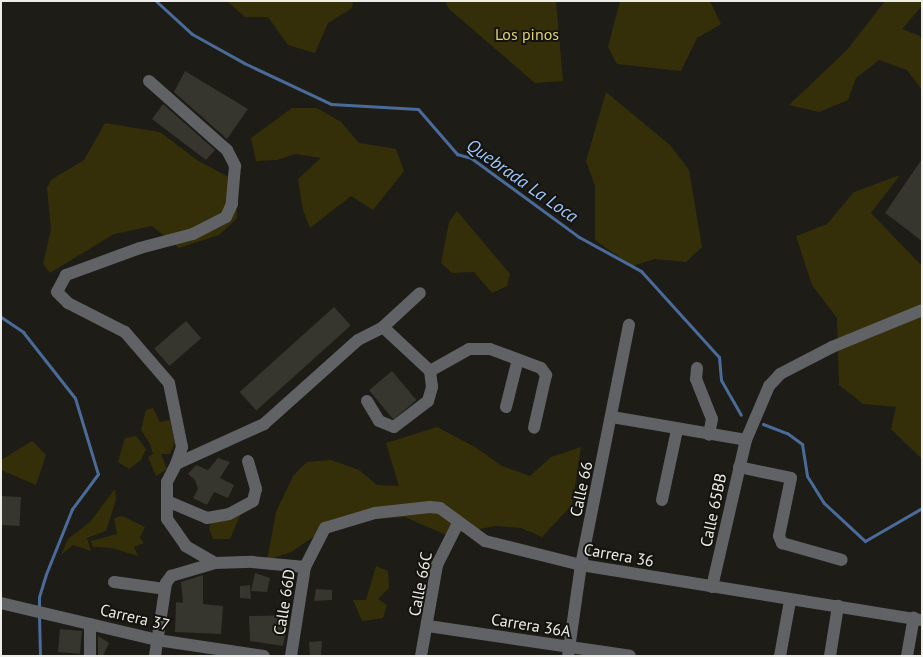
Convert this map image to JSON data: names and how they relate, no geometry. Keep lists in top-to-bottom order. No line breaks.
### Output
{"streets":{"street":["Calle 66","Calle 65BB","Carrera 36","Calle 66C","Calle 66D","Carrera 37","Carrera 36A"]},"crossings":[["Calle 66","Carrera 36"],["Calle 66","Carrera 36A"],["Calle 65BB","Carrera 36"],["Carrera 36","Calle 66C"],["Carrera 36","Calle 66D"],["Calle 66C","Carrera 36A"]],"water":["Quebrada La Loca"],"parks":["Los pinos"]}
